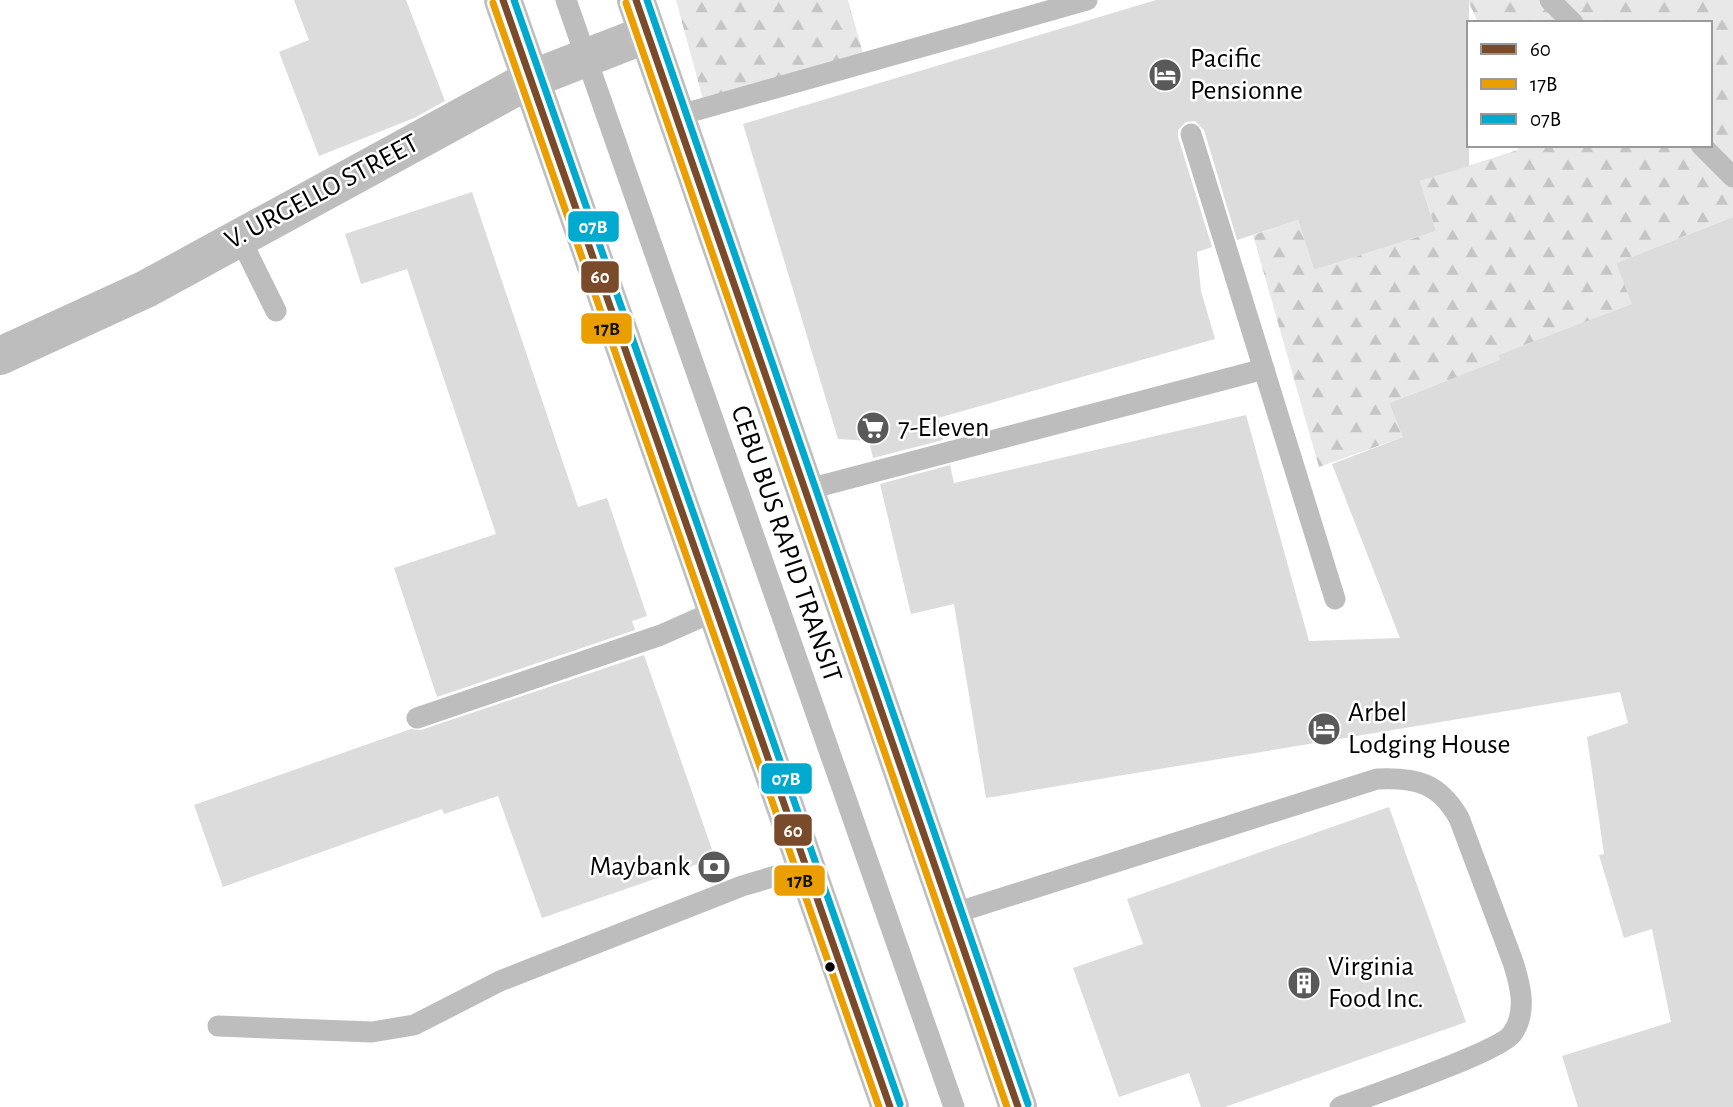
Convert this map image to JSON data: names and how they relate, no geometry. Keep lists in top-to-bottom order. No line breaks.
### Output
{"streets":{"street":["V. URGELLO STREET"],"lane":["CEBU BUS RAPID TRANSIT"]},"crossings":[["V. URGELLO STREET","CEBU BUS RAPID TRANSIT"]],"places":{"hotel":["Pacific Pensionne","Arbel Lodging House"],"supermarket":["7-Eleven"],"bank":["Maybank"],"building":["Virginia Food Inc."]},"lines":["transit line 60","transit line 07B","transit line 17B"],"legend":["60","17B","07B"]}
